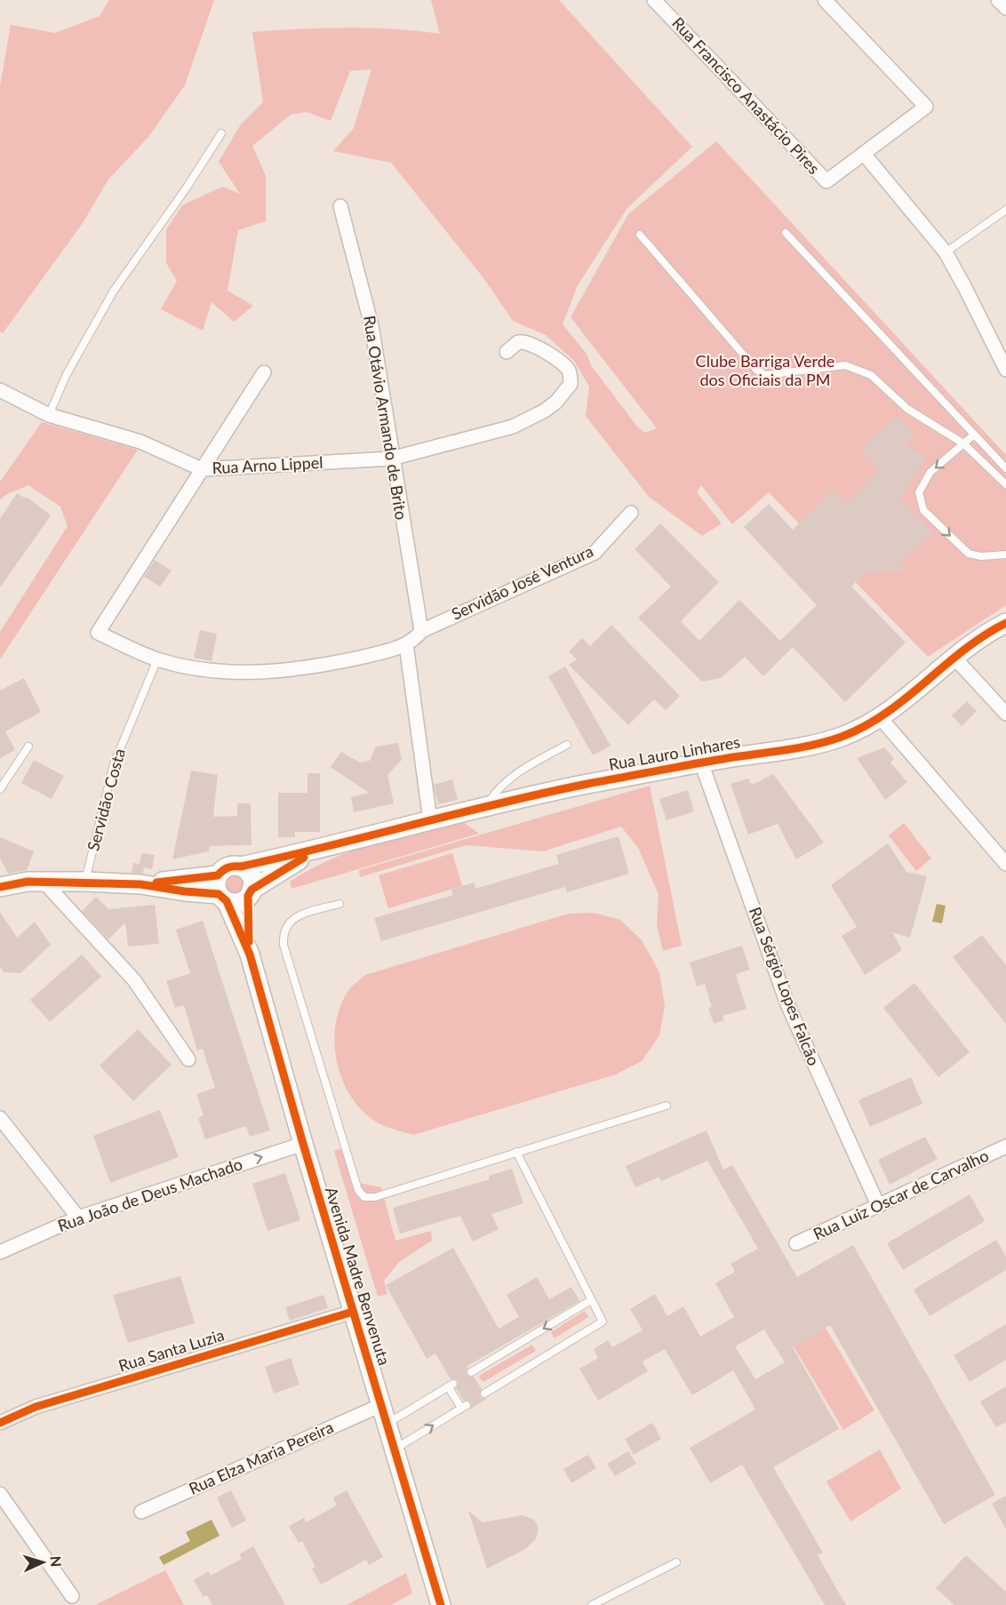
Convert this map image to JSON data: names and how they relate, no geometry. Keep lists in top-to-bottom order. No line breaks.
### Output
{"streets":{"main road":["Rua Lauro Linhares","Avenida Madre Benvenuta"],"street":["Rua Francisco Anastácio Pires","Rua Otávio Armando de Brito","Rua Arno Lippel","Servidão José Ventura","Rua Sérgio Lopes Falcão","Rua João de Deus Machado","Rua Luiz Oscar de Carvalho","Rua Santa Luzia","Rua Elza Maria Pereira"],"lane":["Servidão Costa"]},"crossings":[["Rua Otávio Armando de Brito","Rua Arno Lippel"],["Rua Otávio Armando de Brito","Servidão José Ventura"],["Rua Arno Lippel","Servidão José Ventura"],["Servidão José Ventura","Servidão Costa"],["Rua Lauro Linhares","Rua Sérgio Lopes Falcão"],["Rua Lauro Linhares","Avenida Madre Benvenuta"],["Rua Sérgio Lopes Falcão","Rua Luiz Oscar de Carvalho"],["Rua João de Deus Machado","Avenida Madre Benvenuta"],["Avenida Madre Benvenuta","Rua Santa Luzia"],["Avenida Madre Benvenuta","Rua Elza Maria Pereira"]],"one_way":["Rua João de Deus Machado"],"parks":["Clube Barriga Verde dos Oficiais da PM"],"north":"right"}
